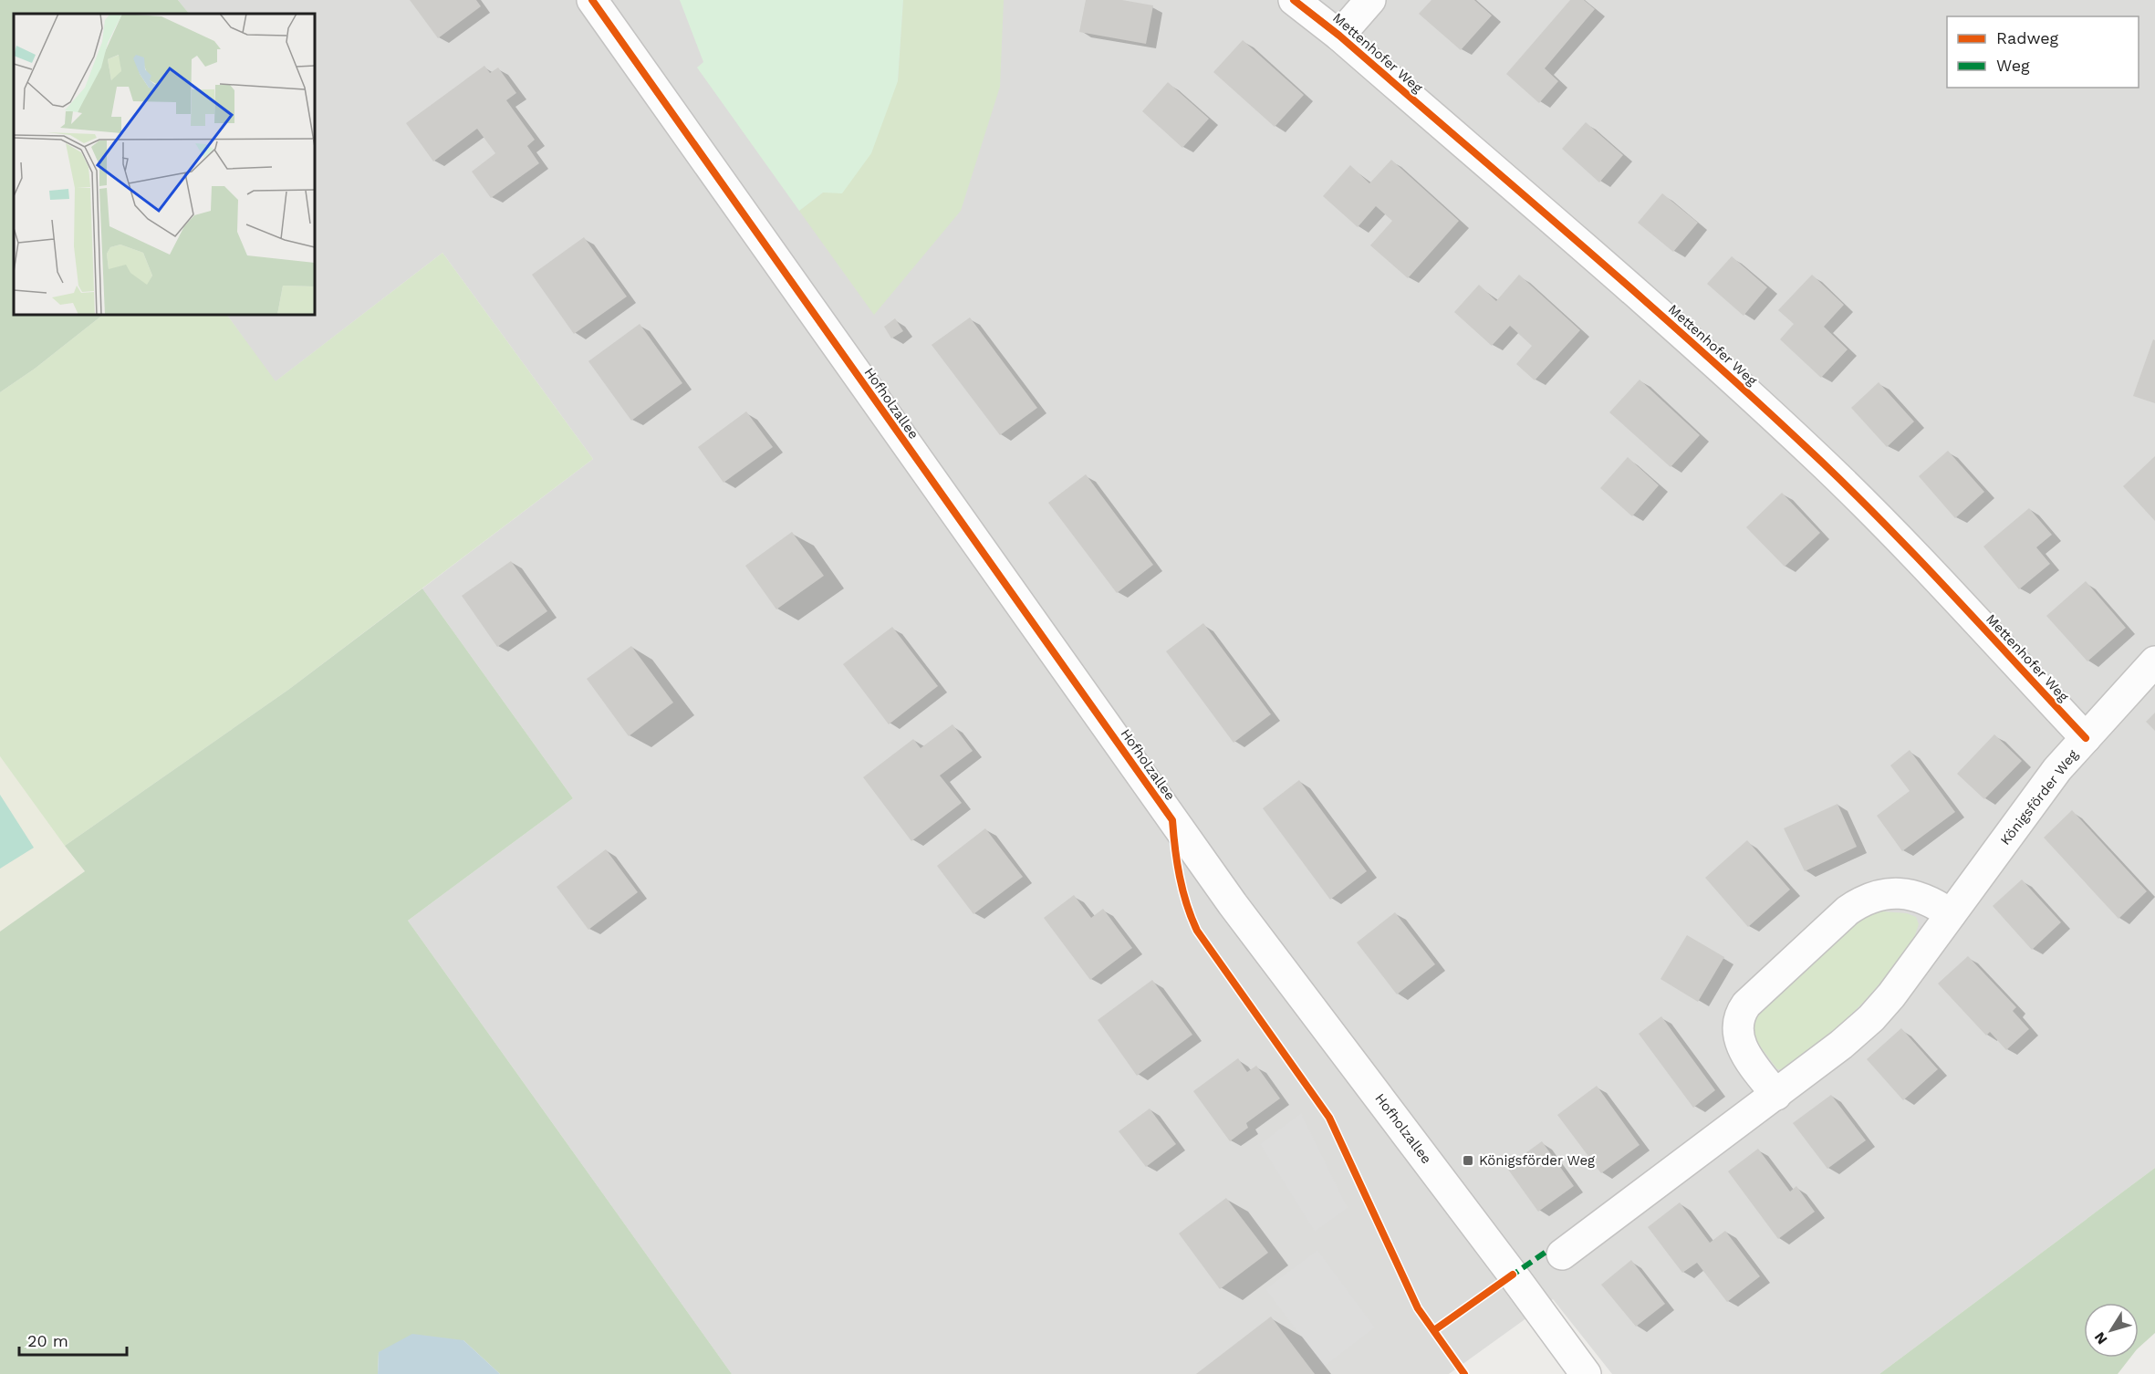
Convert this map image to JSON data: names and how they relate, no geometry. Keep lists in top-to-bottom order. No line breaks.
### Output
{"streets":{"street":["Mettenhofer Weg","Hofholzallee","Königsförder Weg"]},"crossings":[["Mettenhofer Weg","Königsförder Weg"]],"places":{"transit":["Königsförder Weg"]},"legend":["Radweg","Weg"],"scale_bar":"20 m","north":"bottom left"}
